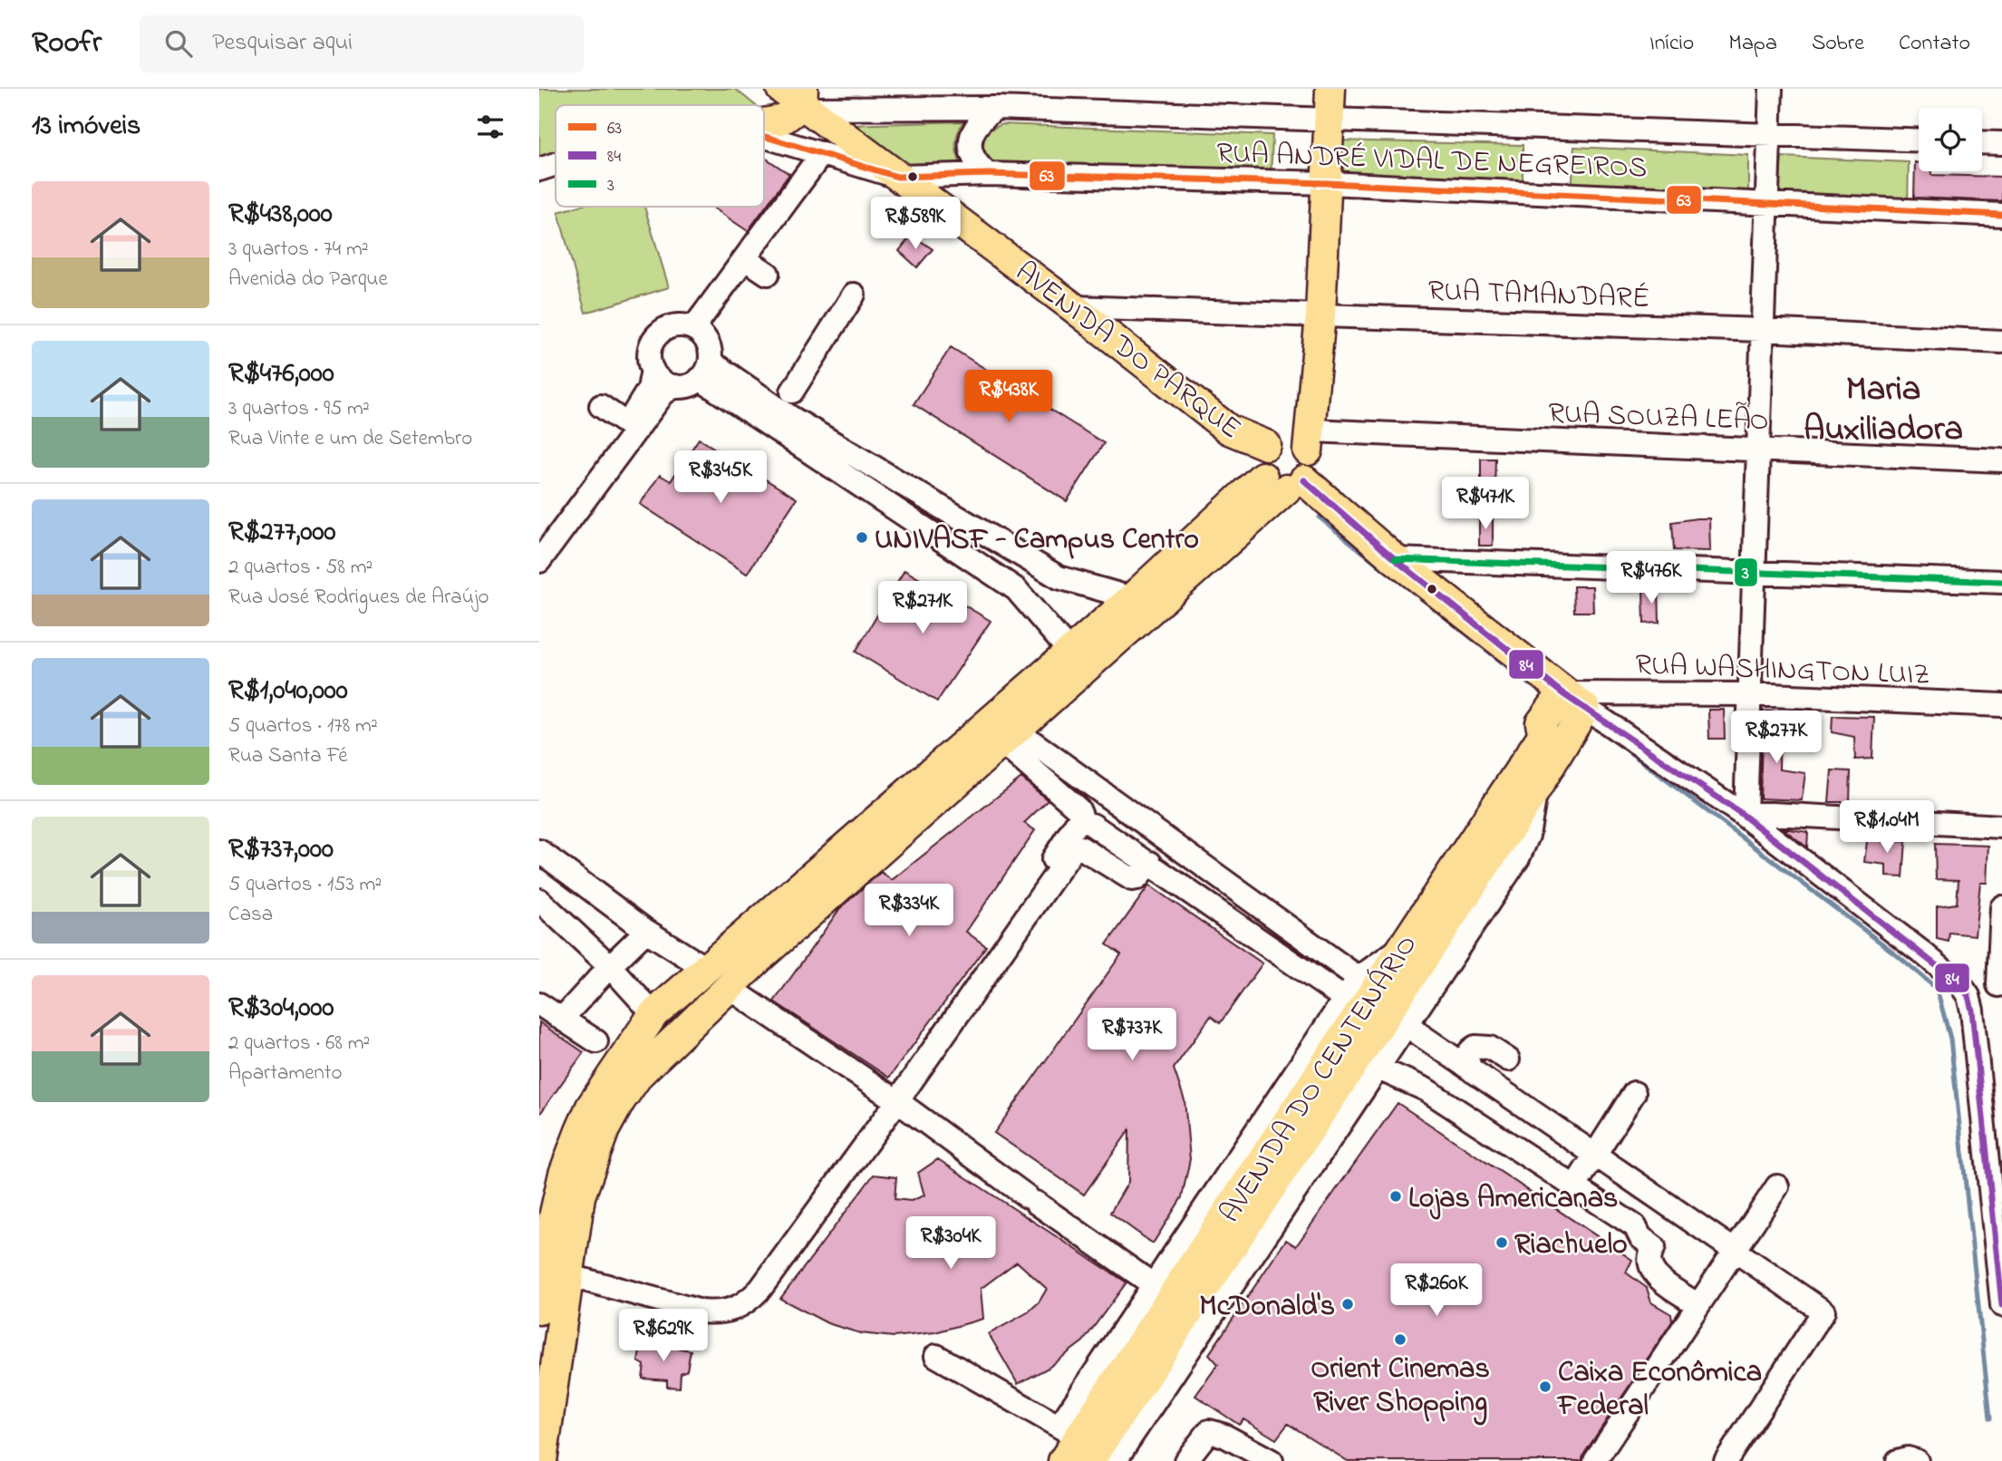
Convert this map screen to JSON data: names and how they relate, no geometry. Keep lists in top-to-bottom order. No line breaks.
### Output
{"streets":{"main road":["AVENIDA DO PARQUE","AVENIDA DO CENTENÁRIO"],"street":["RUA ANDRÉ VIDAL DE NEGREIROS","RUA TAMANDARÉ","RUA SOUZA LEÃO","RUA WASHINGTON LUIZ"]},"crossings":[["RUA ANDRÉ VIDAL DE NEGREIROS","AVENIDA DO PARQUE"],["RUA TAMANDARÉ","AVENIDA DO PARQUE"],["AVENIDA DO PARQUE","RUA SOUZA LEÃO"]],"districts":["Maria Auxiliadora"],"places":["UNIVASF - Campus Centro","Lojas Americanas","Riachuelo","McDonald's","Orient Cinemas River Shopping","Caixa Econômica Federal"],"lines":["transit line 63","transit line 84","transit line 3"],"legend":["63","84","3"],"page":{"header":"Roofr","search":"Pesquisar aqui","nav":["Início","Mapa","Sobre","Contato"],"heading":"13 imóveis","list":[{"name":"R$438,000","note":"3 quartos · 74 m² · Avenida do Parque"},{"name":"R$476,000","note":"3 quartos · 95 m² · Rua Vinte e um de Setembro"},{"name":"R$277,000","note":"2 quartos · 58 m² · Rua José Rodrigues de Araújo"},{"name":"R$1,040,000","note":"5 quartos · 178 m² · Rua Santa Fé"},{"name":"R$737,000","note":"5 quartos · 153 m² · Casa"},{"name":"R$304,000","note":"2 quartos · 68 m² · Apartamento"}],"price":["R$589K","R$438K","R$345K","R$471K","R$476K","R$271K","R$277K","R$1.04M","R$334K","R$737K","R$304K","R$260K","R$629K"]}}
